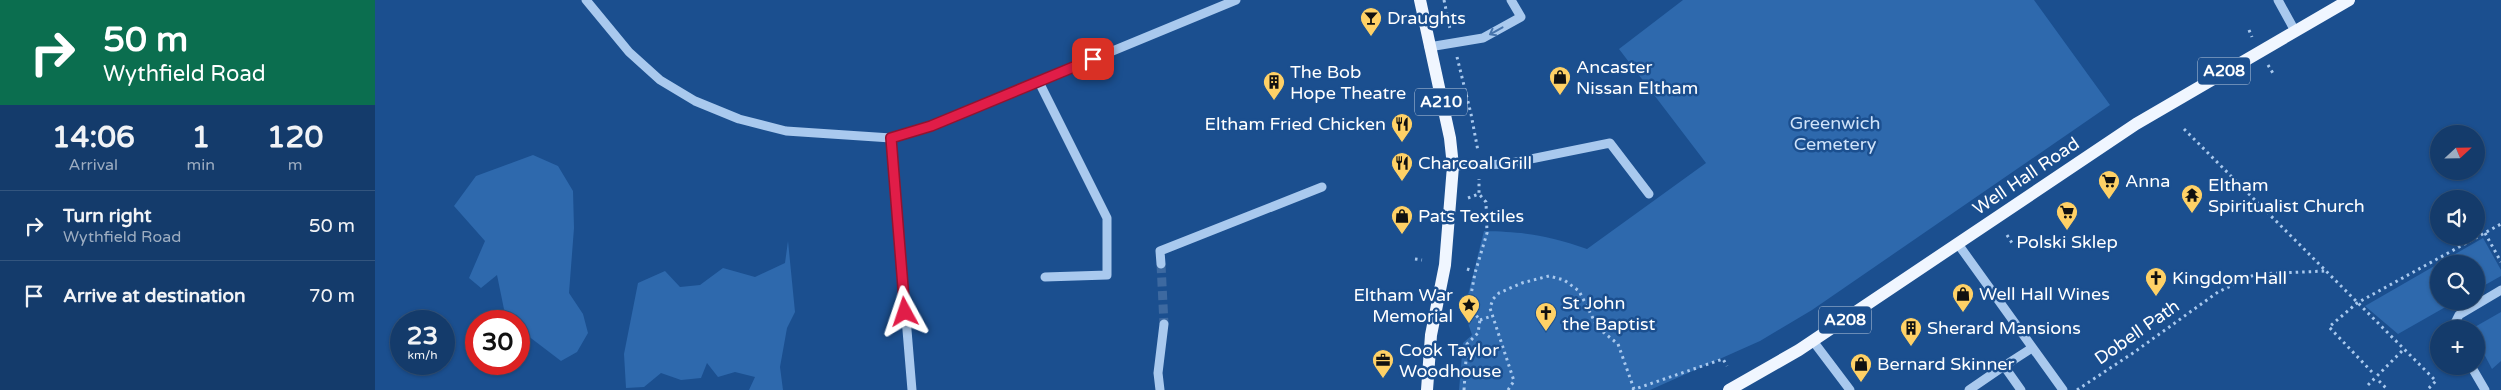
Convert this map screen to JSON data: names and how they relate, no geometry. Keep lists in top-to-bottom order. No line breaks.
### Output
{"streets":{"main road":["A208","A210","Well Hall Road"],"path":["Dobell Path"]},"parks":["Greenwich Cemetery"],"places":{"bar":["Draughts"],"shop":["Ancaster Nissan Eltham","Pats Textiles","Well Hall Wines","Bernard Skinner"],"building":["The Bob Hope Theatre","Sherard Mansions"],"restaurant":["Eltham Fried Chicken","Charcoal Grill"],"supermarket":["Anna","Polski Sklep"],"temple":["Eltham Spiritualist Church"],"church":["Kingdom Hall","St John the Baptist"],"place":["Eltham War Memorial"],"office":["Cook Taylor Woodhouse"]},"north":"right","page":{"turn":["50 m","Wythfield Road"],"eta":["14:06","Arrival","1","min","120","m"],"map_buttons":"+","list":[{"name":"Turn right","note":"Wythfield Road","value":"50 m"},{"name":"Arrive at destination","value":"70 m"}],"speed":"23 km/h","limit":"30"}}
